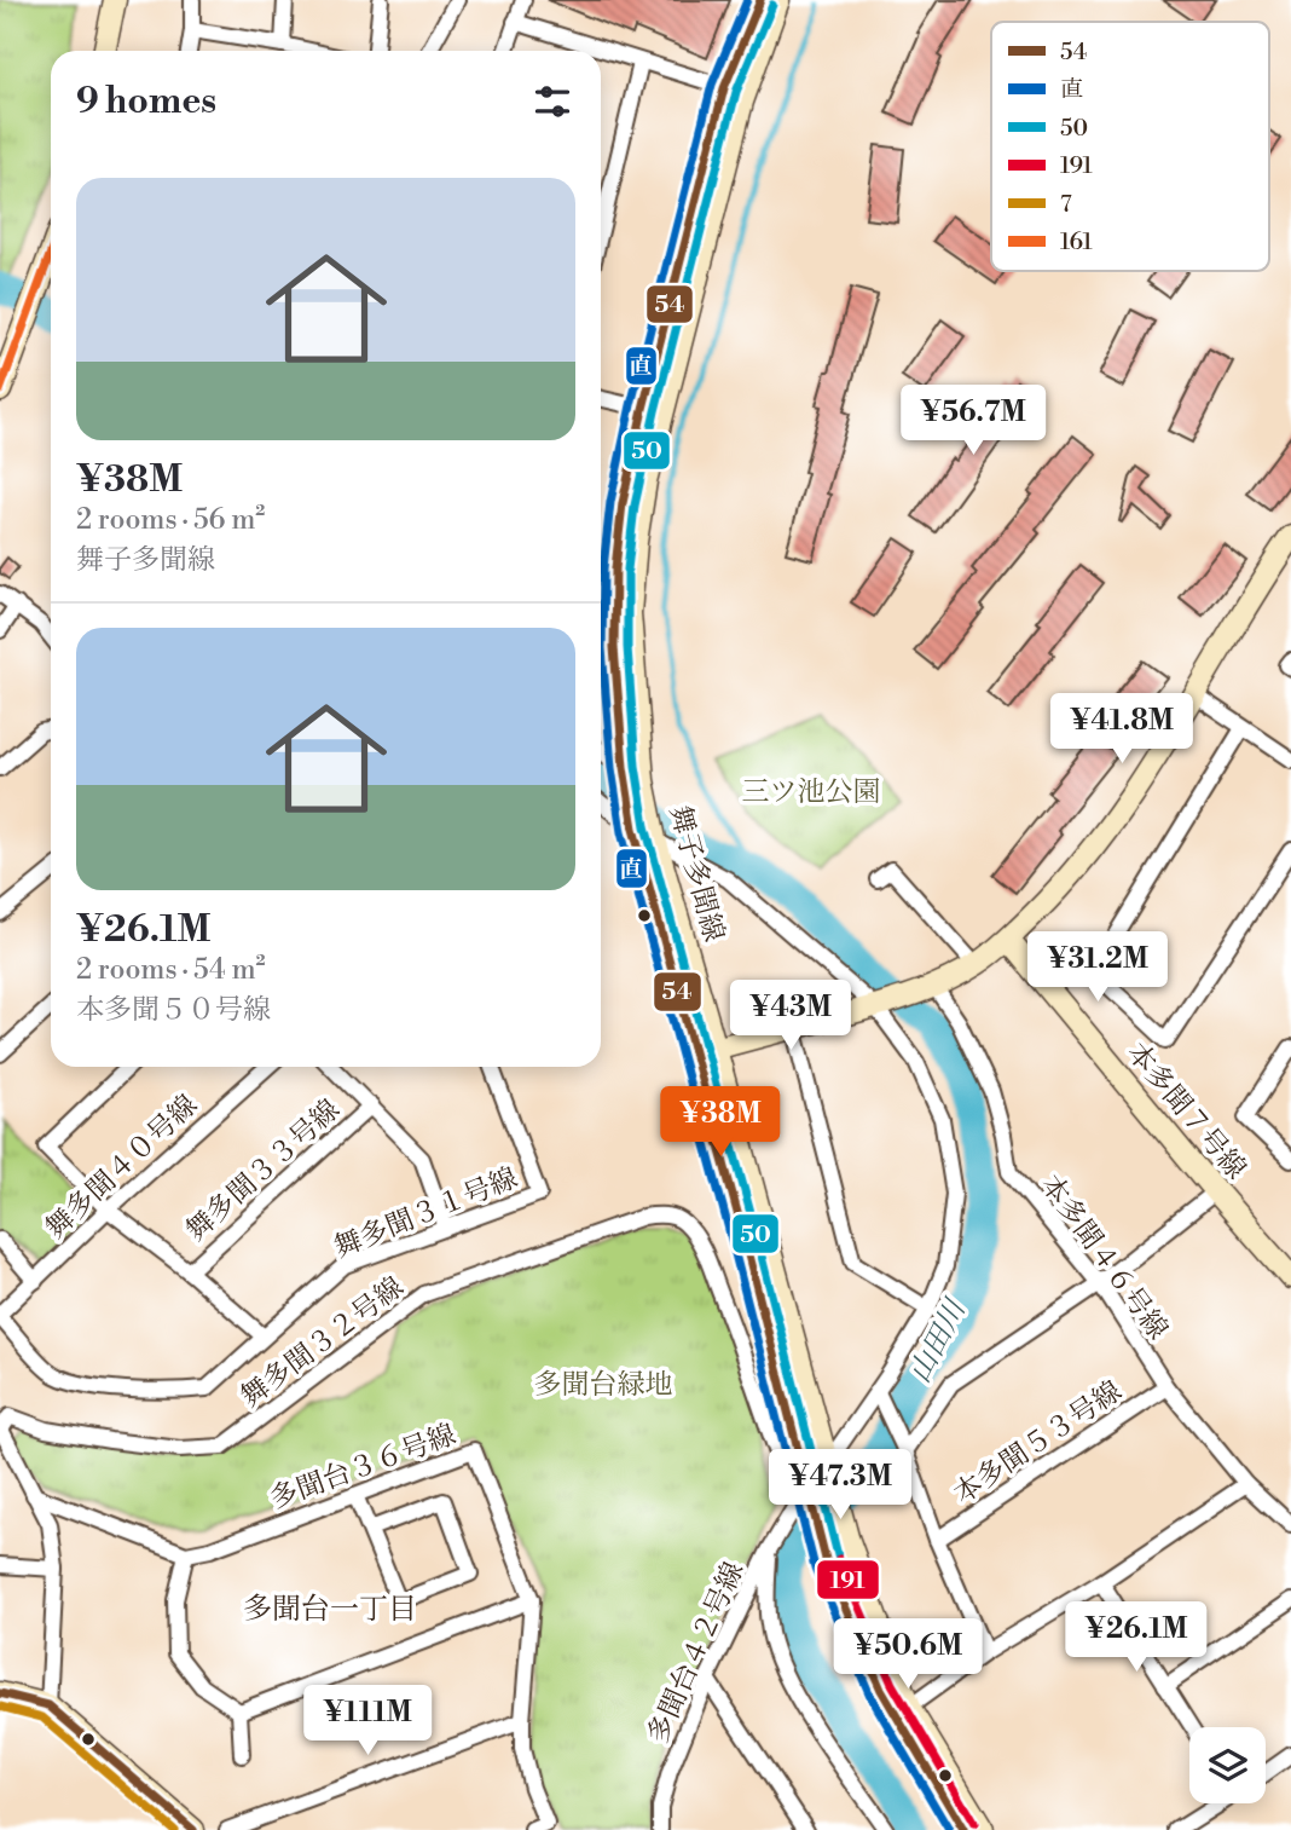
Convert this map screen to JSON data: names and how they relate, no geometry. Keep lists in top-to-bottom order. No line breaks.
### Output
{"streets":{"street":["舞子多聞線","本多聞７号線","舞多聞４０号線","舞多聞３３号線","舞多聞３１号線","本多聞４６号線","舞多聞３２号線","本多聞５３号線","多聞台３６号線","多聞台４２号線"]},"crossings":[["舞子多聞線","舞多聞３２号線"],["舞子多聞線","多聞台４２号線"],["舞多聞４０号線","舞多聞３１号線"],["本多聞４６号線","本多聞５３号線"],["舞多聞３２号線","多聞台４２号線"]],"districts":["多聞台一丁目"],"water":["山田川"],"parks":["三ツ池公園","多聞台緑地"],"lines":["transit line 54","transit line 直","transit line 50","transit line 161","transit line 191","transit line 7"],"legend":["54","直","50","191","7","161"],"page":{"heading":"9 homes","list":[{"name":"¥38M","note":"2 rooms · 56 m² · 舞子多聞線"},{"name":"¥26.1M","note":"2 rooms · 54 m² · 本多聞５０号線"}],"price":["¥56.7M","¥41.8M","¥31.2M","¥43M","¥38M","¥47.3M","¥26.1M","¥50.6M","¥111M"]}}
